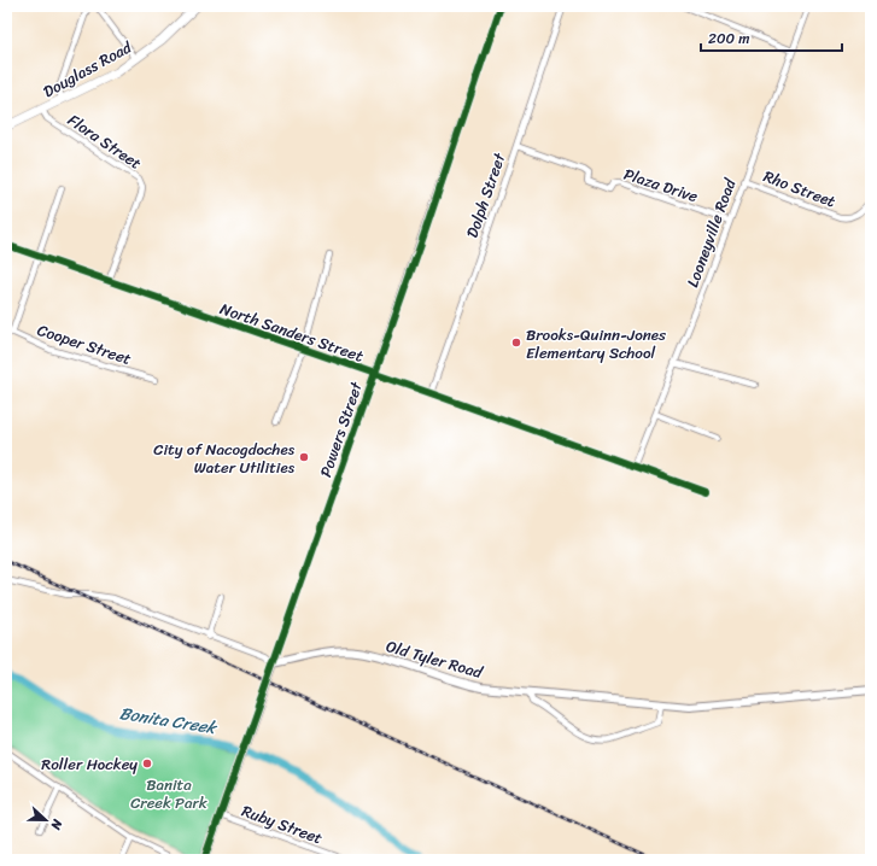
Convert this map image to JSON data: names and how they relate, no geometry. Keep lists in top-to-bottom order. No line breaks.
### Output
{"streets":{"main road":["Douglass Road"],"street":["Flora Street","Plaza Drive","Rho Street","Dolph Street","Looneyville Road","North Sanders Street","Cooper Street","Powers Street","Old Tyler Road","Ruby Street"]},"crossings":[["Douglass Road","Flora Street"],["Flora Street","North Sanders Street"],["Plaza Drive","Dolph Street"],["Plaza Drive","Looneyville Road"],["Rho Street","Looneyville Road"],["Dolph Street","North Sanders Street"],["Looneyville Road","North Sanders Street"],["North Sanders Street","Powers Street"],["Powers Street","Old Tyler Road"],["Powers Street","Ruby Street"]],"water":["Bonita Creek"],"parks":["Banita Creek Park"],"places":["Brooks-Quinn-Jones Elementary School","City of Nacogdoches Water Utilities","Roller Hockey"],"scale_bar":"200 m","north":"right"}
